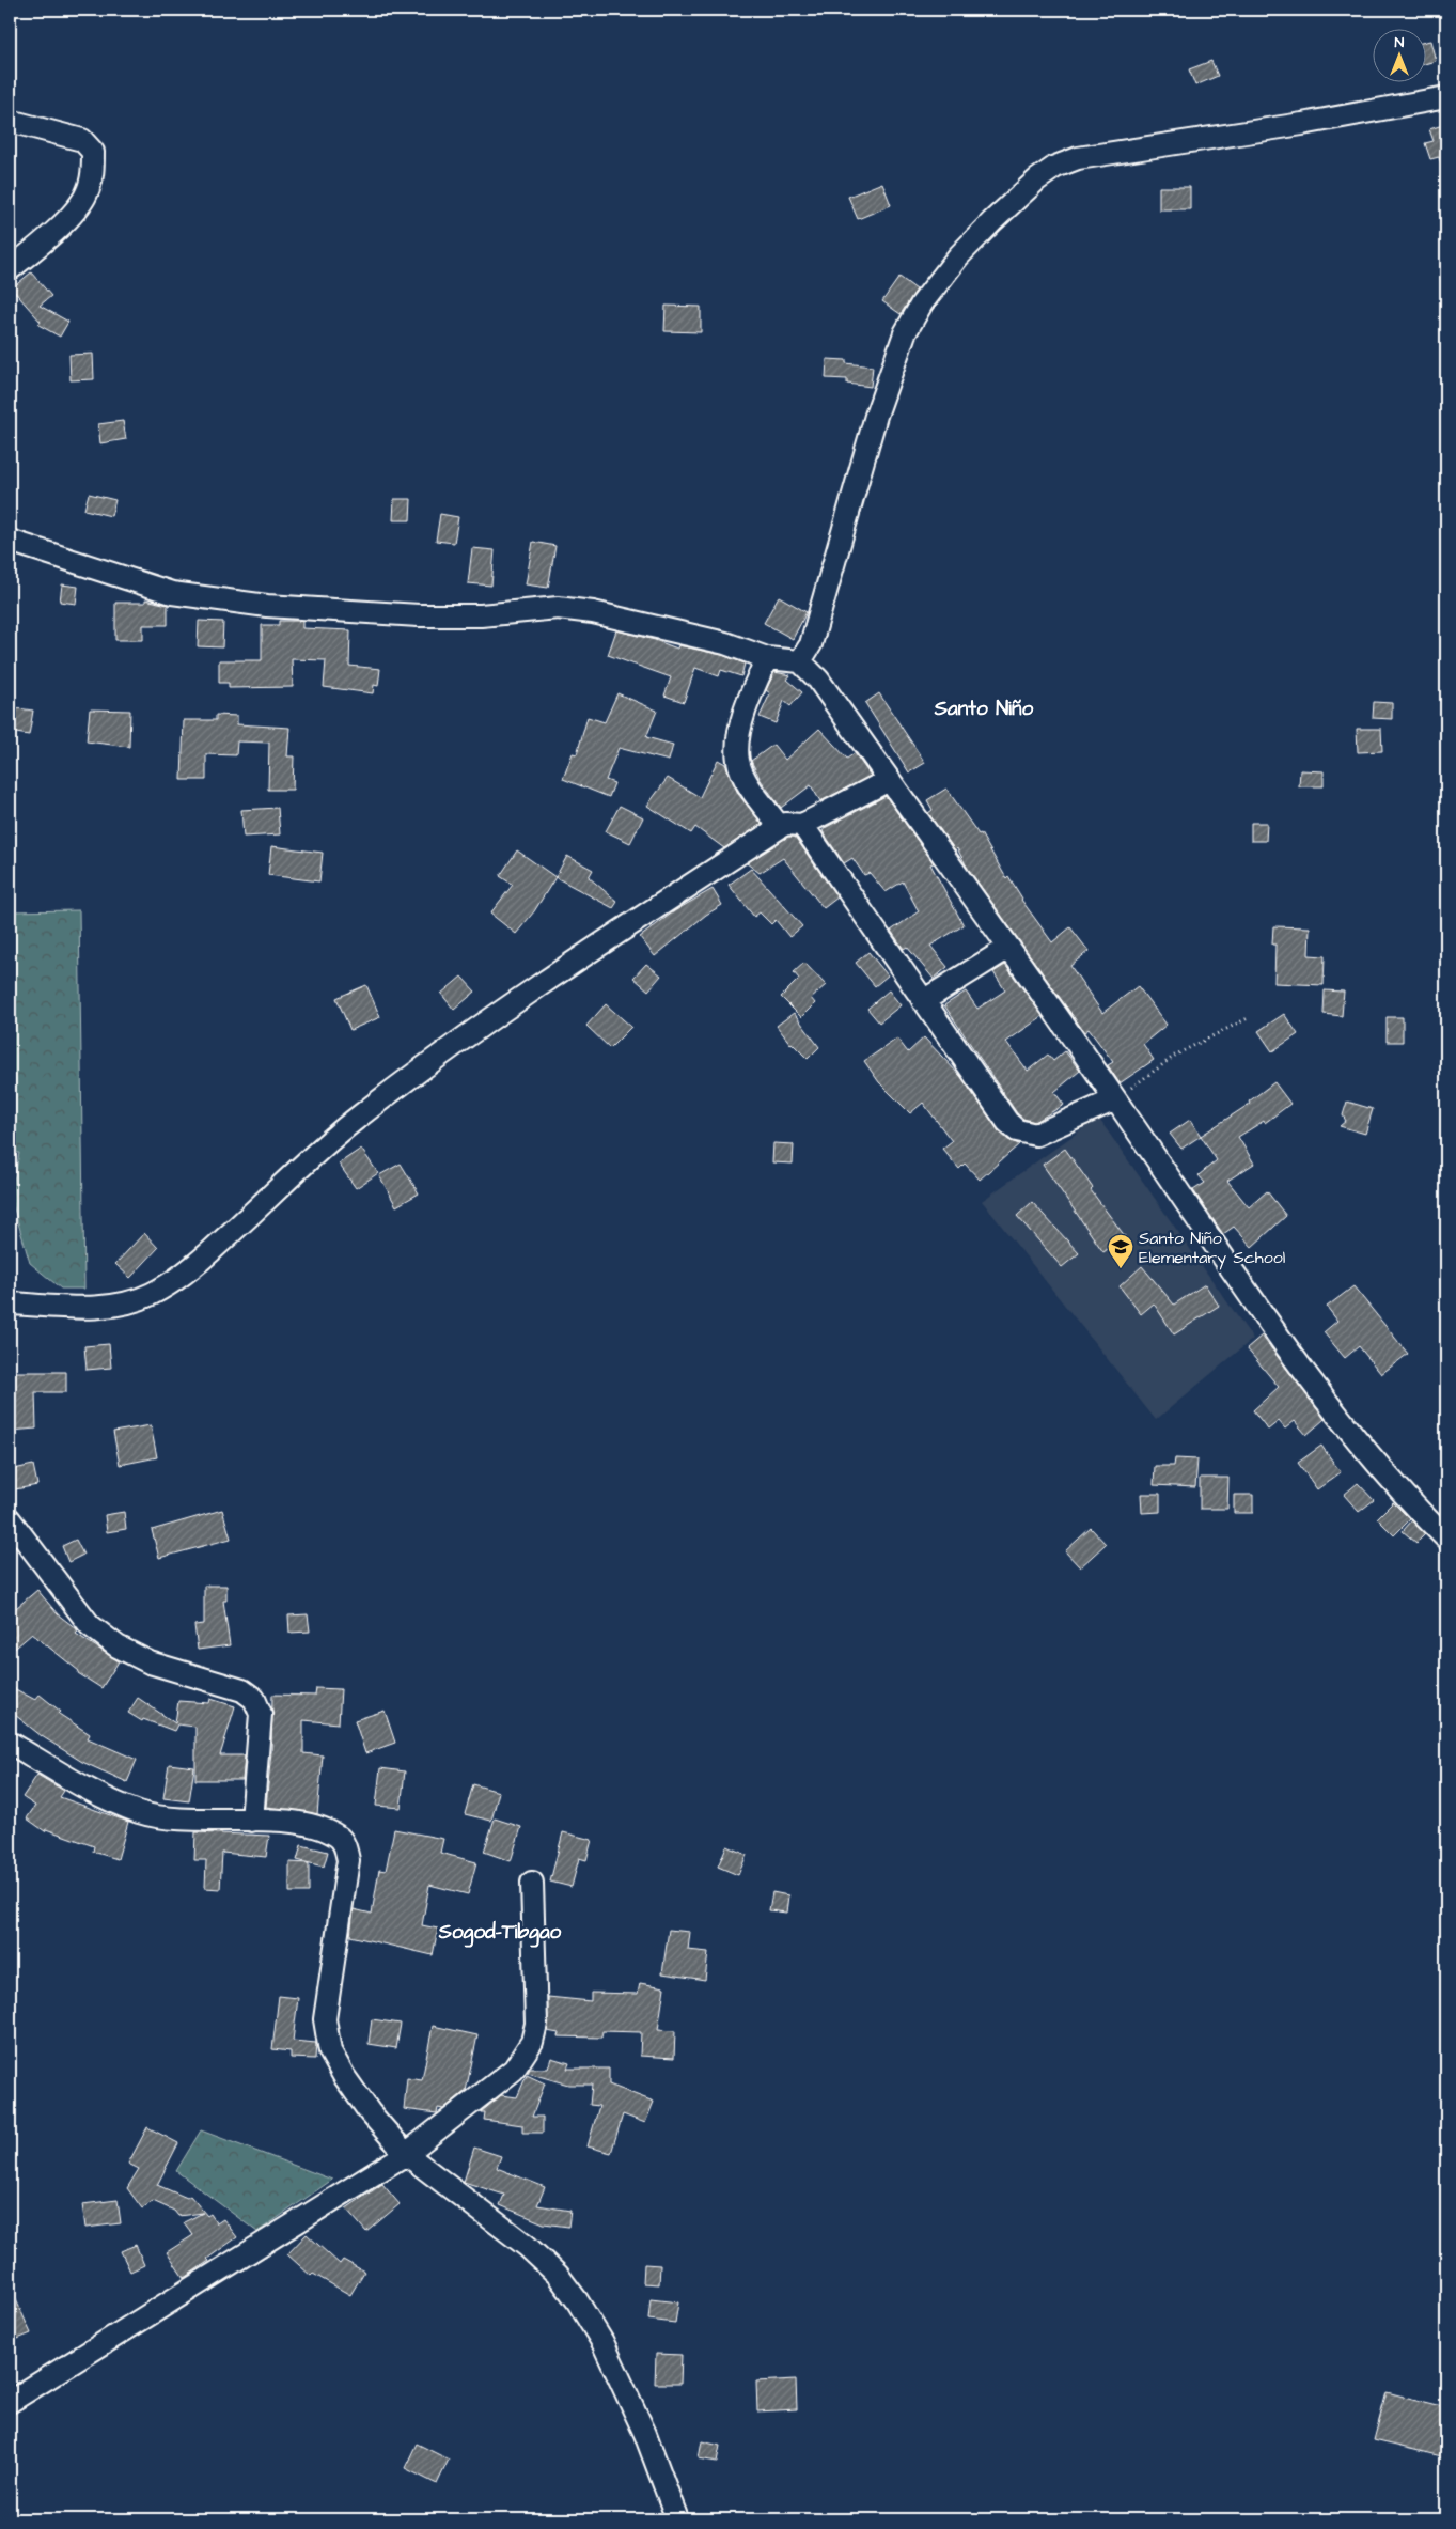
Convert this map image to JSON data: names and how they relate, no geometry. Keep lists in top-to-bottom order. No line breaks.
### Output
{"districts":["Santo Niño","Sogod-Tibgao"],"places":{"school or university":["Santo Niño Elementary School"]},"north":"top"}
